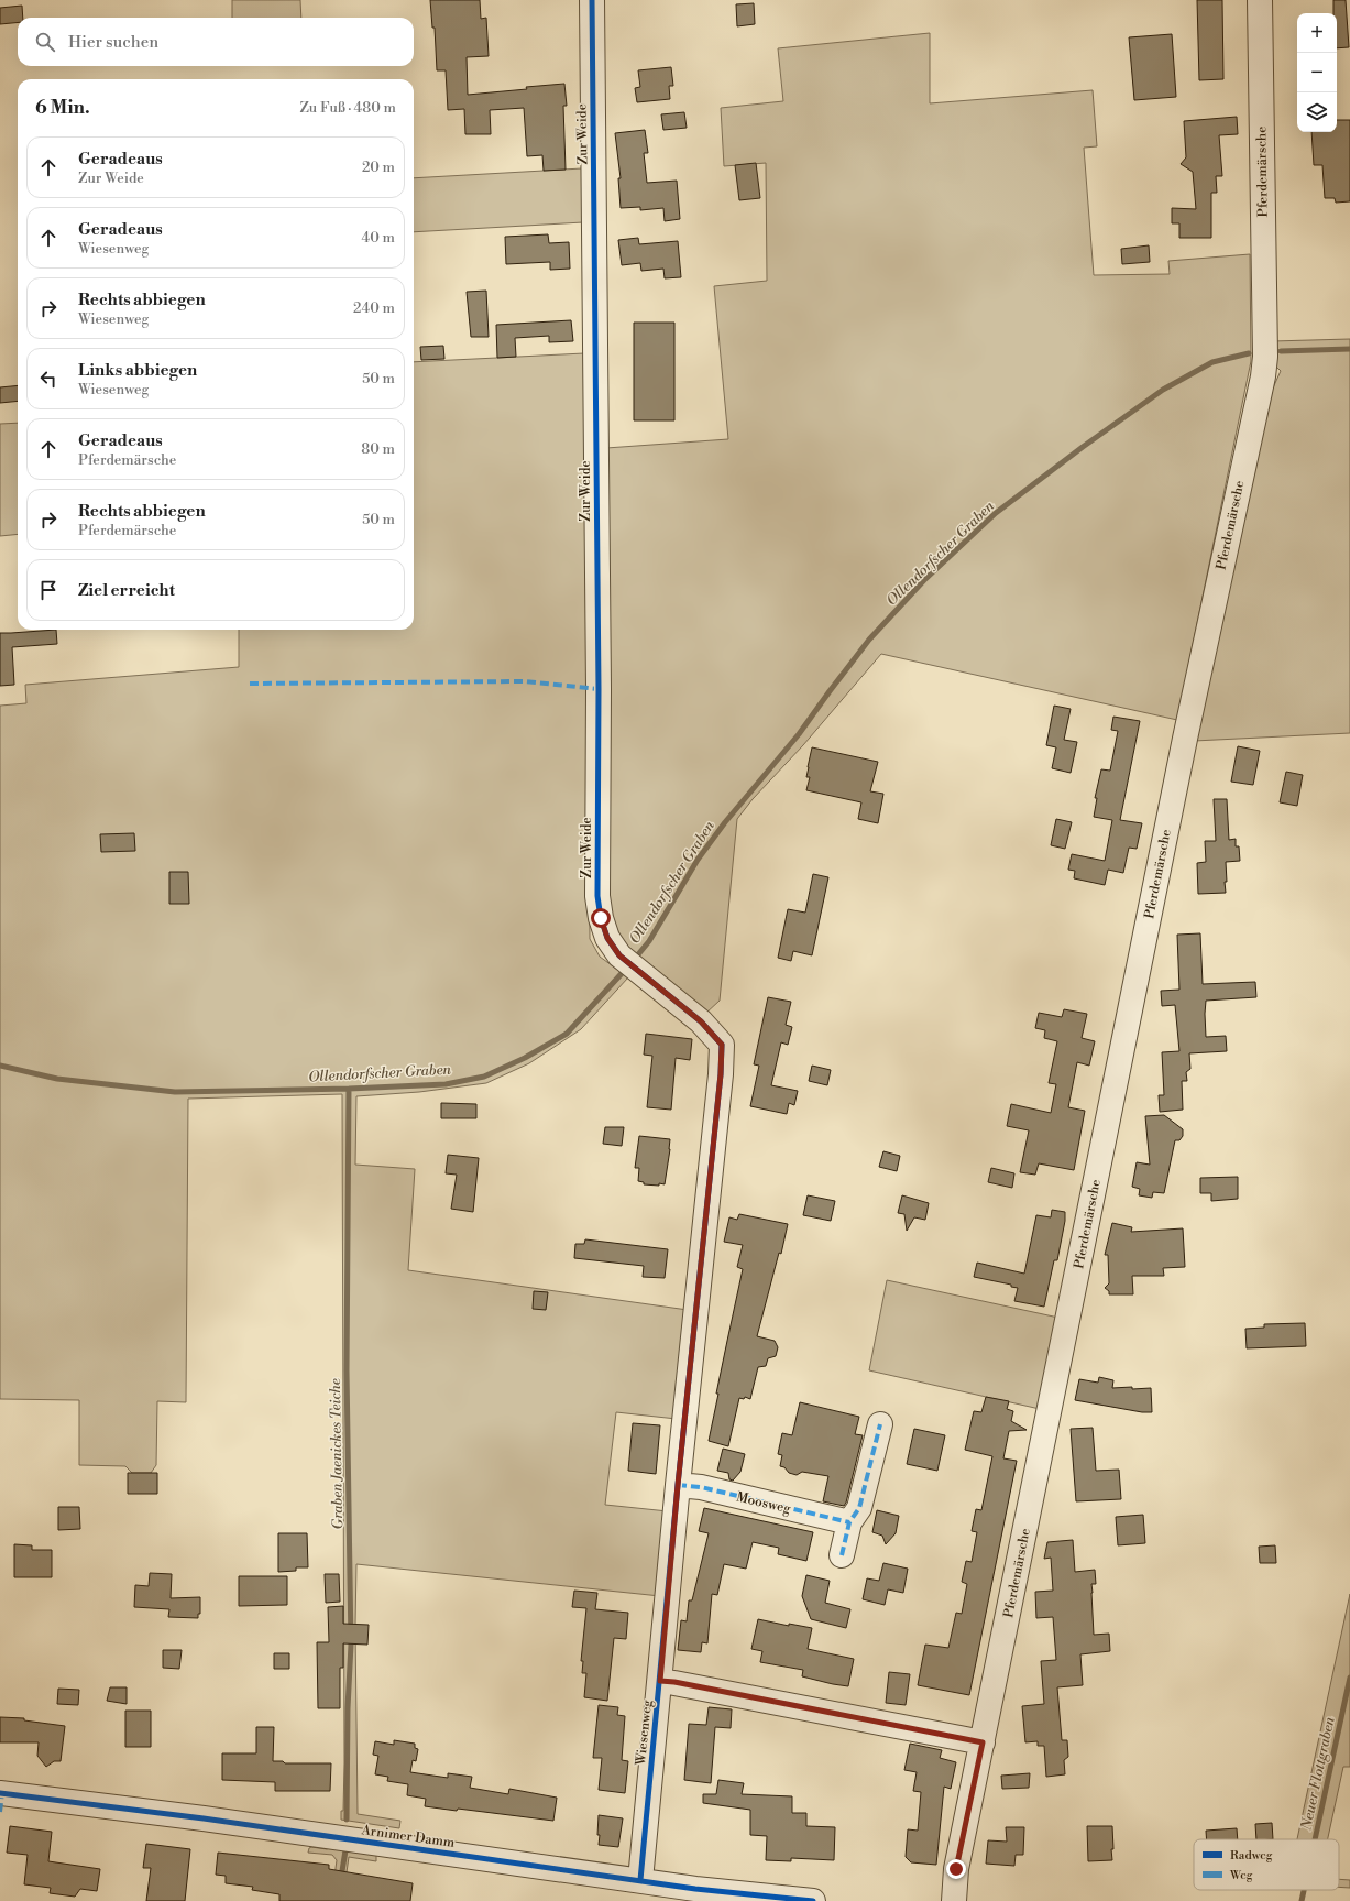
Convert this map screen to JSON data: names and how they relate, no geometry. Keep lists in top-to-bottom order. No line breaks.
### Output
{"streets":{"street":["Zur Weide","Pferdemärsche","Moosweg","Wiesenweg","Arnimer Damm"]},"crossings":[["Zur Weide","Wiesenweg"],["Moosweg","Wiesenweg"],["Wiesenweg","Arnimer Damm"]],"water":["Ollendorfscher Graben","Graben Jaenickes Teiche","Neuer Flottgraben"],"legend":["Radweg","Weg"],"page":{"map_buttons":["+","−"],"search":"Hier suchen","heading":["6 Min.","Zu Fuß · 480 m"],"list":[["Geradeaus","Zur Weide","20 m"],["Geradeaus","Wiesenweg","40 m"],["Rechts abbiegen","Wiesenweg","240 m"],["Links abbiegen","Wiesenweg","50 m"],["Geradeaus","Pferdemärsche","80 m"],["Rechts abbiegen","Pferdemärsche","50 m"],"Ziel erreicht"]}}
